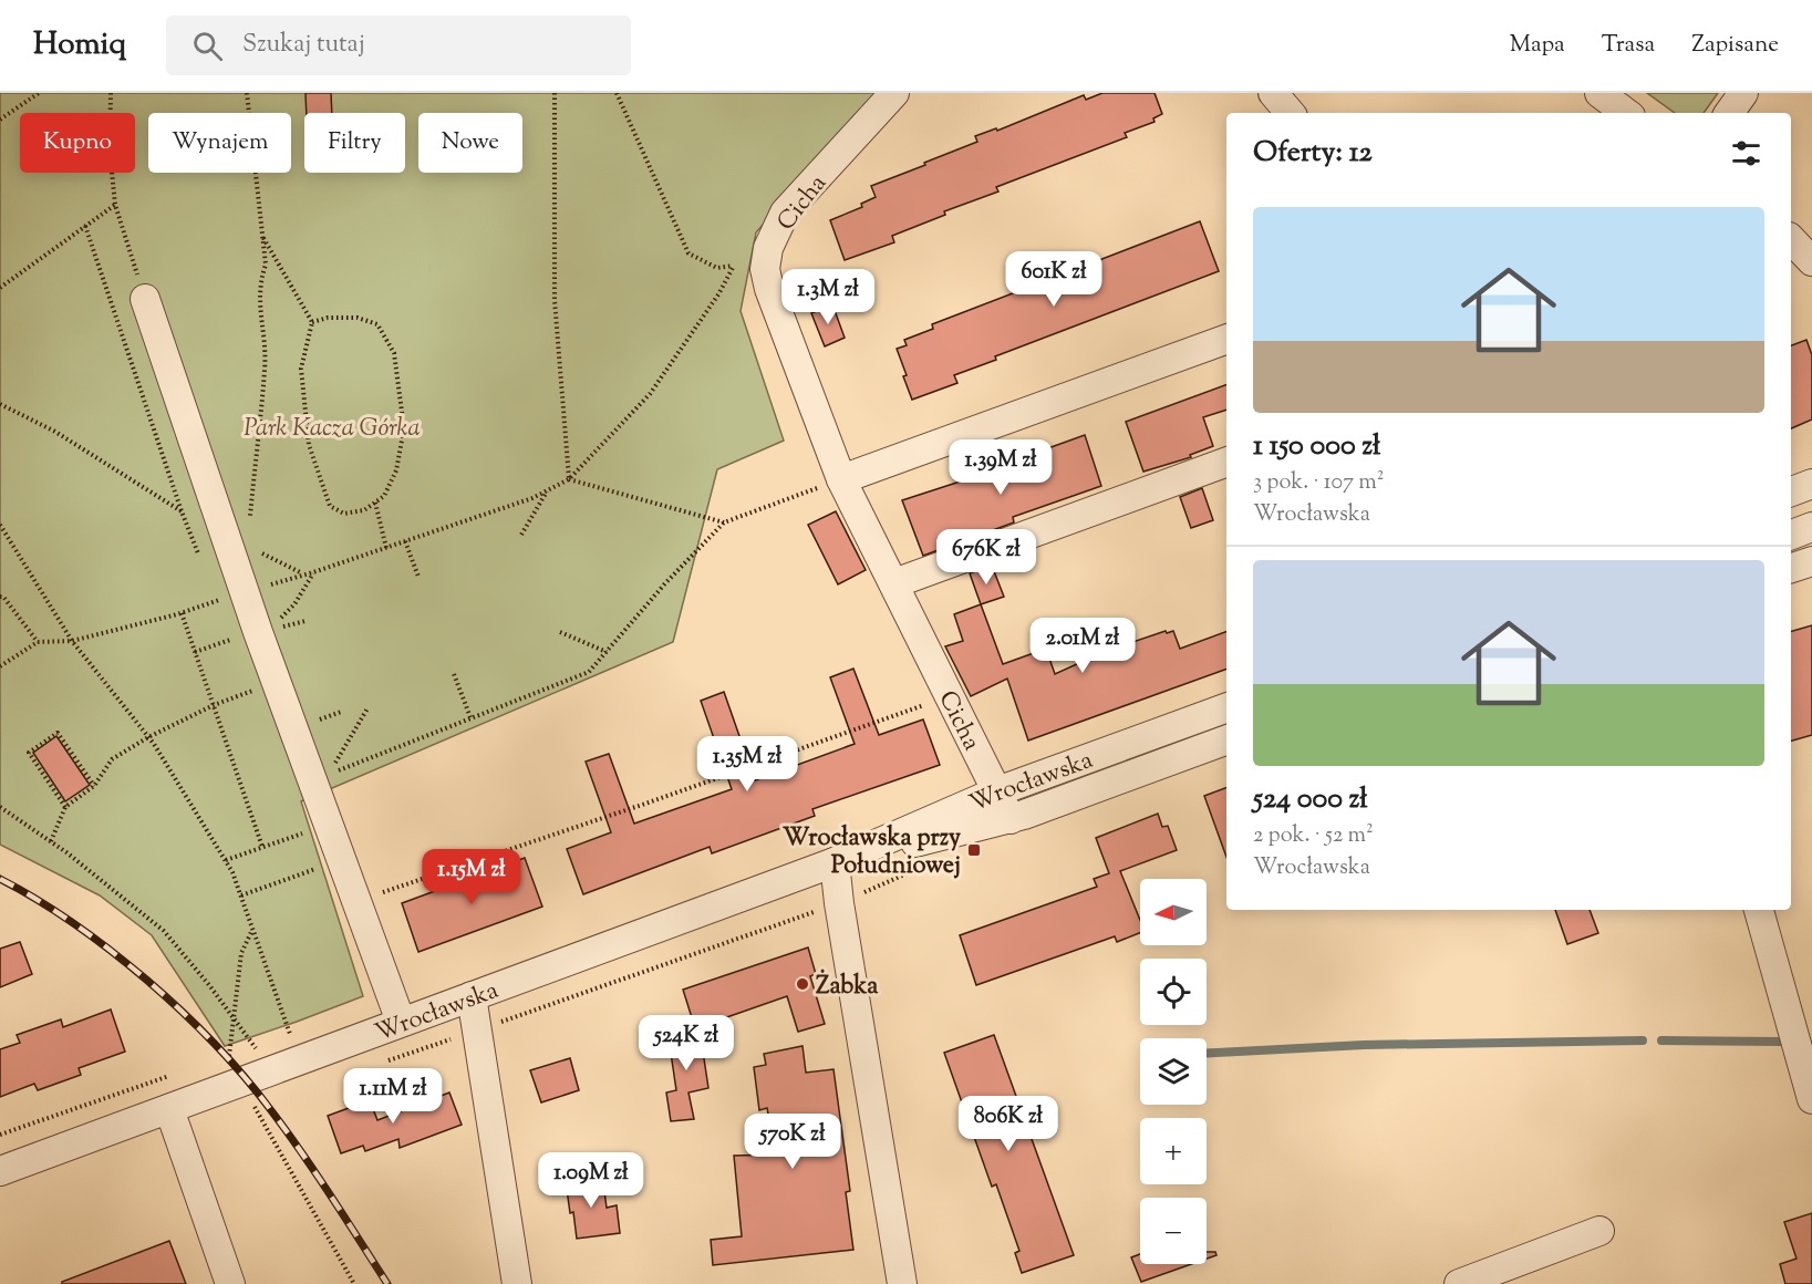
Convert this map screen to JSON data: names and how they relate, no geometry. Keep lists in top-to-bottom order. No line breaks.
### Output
{"streets":{"street":["Cicha","Wrocławska"]},"crossings":[["Cicha","Wrocławska"]],"parks":["Park Kacza Górka"],"places":{"transit":["Wrocławska przy Południowej"],"other":["Żabka"]},"north":"left","page":{"header":"Homiq","search":"Szukaj tutaj","nav":["Mapa","Trasa","Zapisane"],"chip":["Kupno","Wynajem","Filtry","Nowe"],"heading":"Oferty: 12","list":[{"name":"1 150 000 zł","note":"3 pok. · 107 m² · Wrocławska"},{"name":"524 000 zł","note":"2 pok. · 52 m² · Wrocławska"}],"price":["601K zł","1.3M zł","1.39M zł","676K zł","2.01M zł","1.35M zł","1.15M zł","524K zł","1.11M zł","806K zł","570K zł","1.09M zł"],"map_buttons":["+","−"]}}
